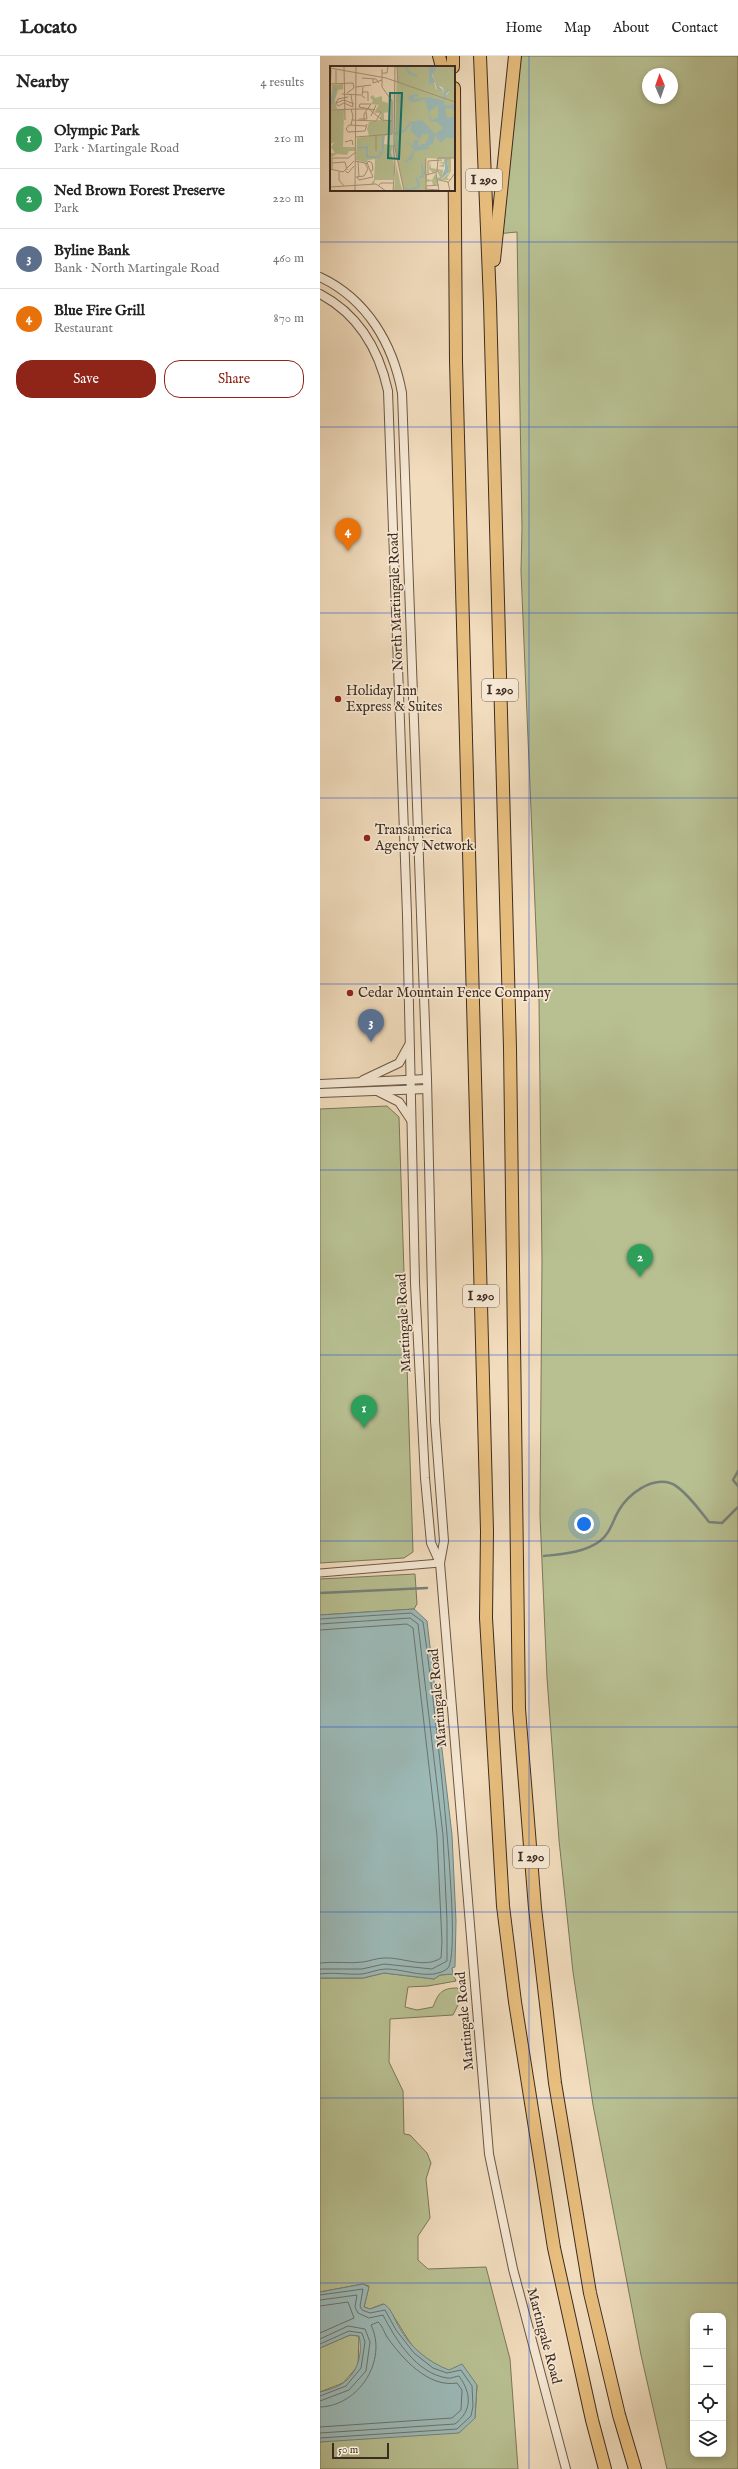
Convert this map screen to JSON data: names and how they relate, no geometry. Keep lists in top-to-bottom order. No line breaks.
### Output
{"streets":{"highway":["I 290"],"street":["North Martingale Road","Martingale Road"]},"crossings":[["North Martingale Road","Martingale Road"]],"places":["Holiday Inn Express & Suites","Transamerica Agency Network","Cedar Mountain Fence Company"],"scale_bar":"50 m","north":"top","page":{"header":"Locato","nav":["Home","Map","About","Contact"],"heading":["Nearby","4 results"],"list":[{"mark":"1","name":"Olympic Park","note":"Park · Martingale Road","value":"210 m"},{"mark":"2","name":"Ned Brown Forest Preserve","note":"Park","value":"220 m"},{"mark":"3","name":"Byline Bank","note":"Bank · North Martingale Road","value":"460 m"},{"mark":"4","name":"Blue Fire Grill","note":"Restaurant","value":"870 m"}],"buttons":["Save","Share"],"pins":["4","3","2","1"],"map_buttons":["+","−"],"scale":"50 m"}}
